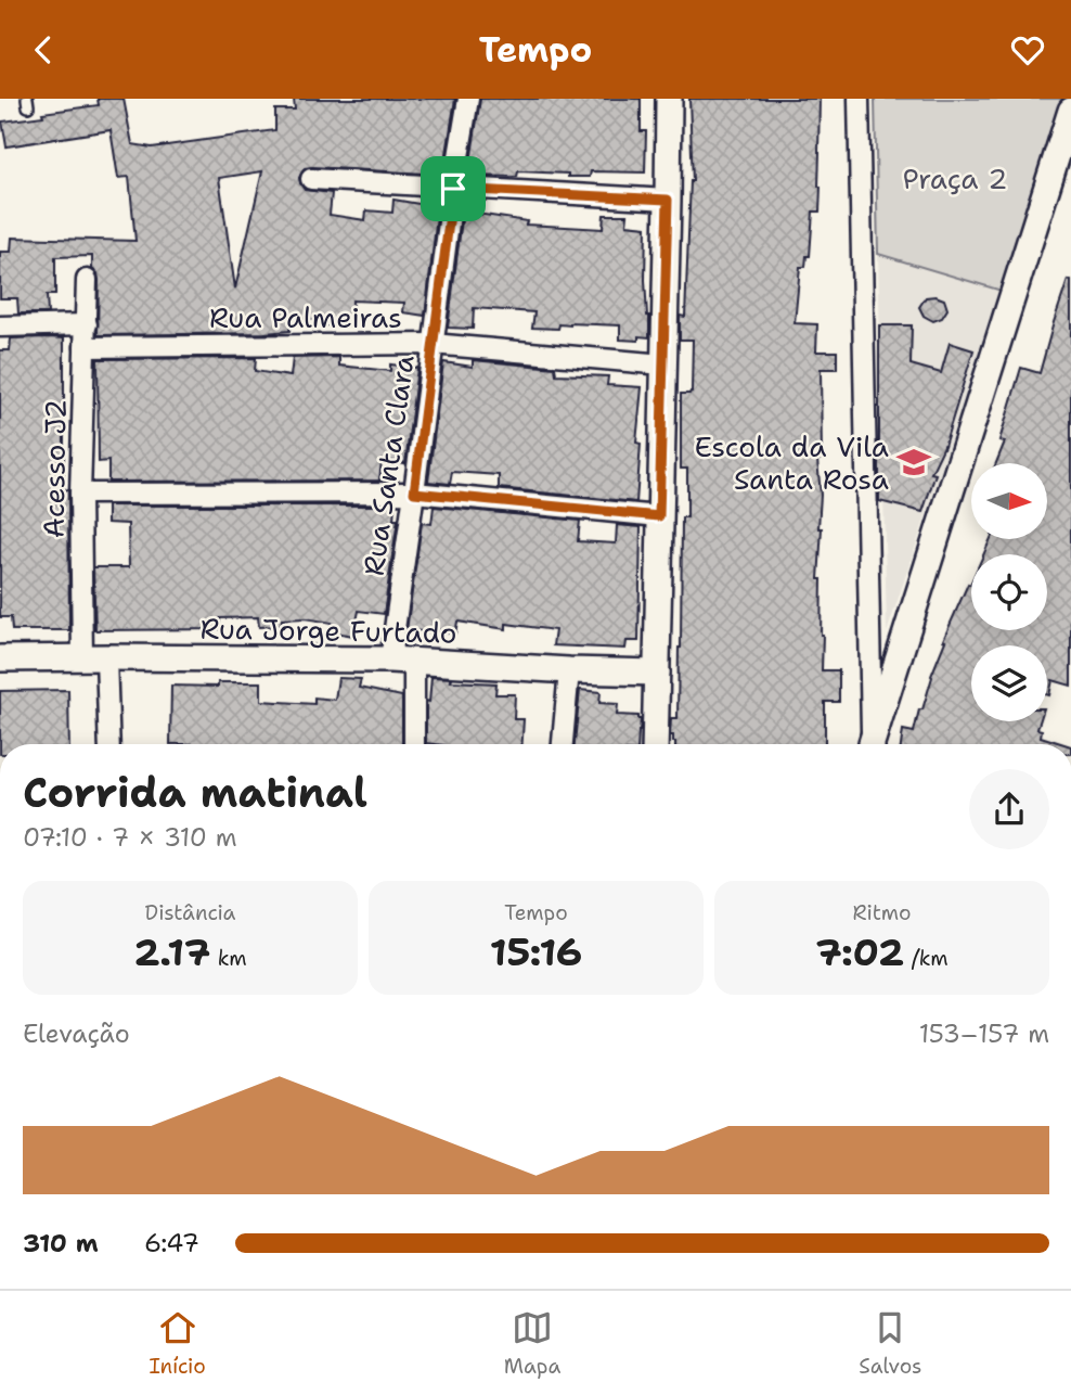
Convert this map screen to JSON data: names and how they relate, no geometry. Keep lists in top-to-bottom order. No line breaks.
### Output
{"streets":{"street":["Rua Palmeiras","Rua Santa Clara","Acesso J2","Rua Jorge Furtado"]},"crossings":[["Rua Palmeiras","Rua Santa Clara"],["Rua Palmeiras","Acesso J2"],["Rua Santa Clara","Rua Jorge Furtado"],["Acesso J2","Rua Jorge Furtado"]],"parks":["Praça 2"],"places":{"school or university":["Escola da Vila Santa Rosa"]},"north":"right","page":{"header":"Tempo","heading":["Corrida matinal","07:10 · 7 × 310 m"],"stats":[["Distância","2.17 km"],["Tempo","15:16"],["Ritmo","7:02 /km"]],"chart":["Elevação","153–157 m"],"list":[{"name":"310 m","note":"6:47"}],"tabs":["Início","Mapa","Salvos"]}}
